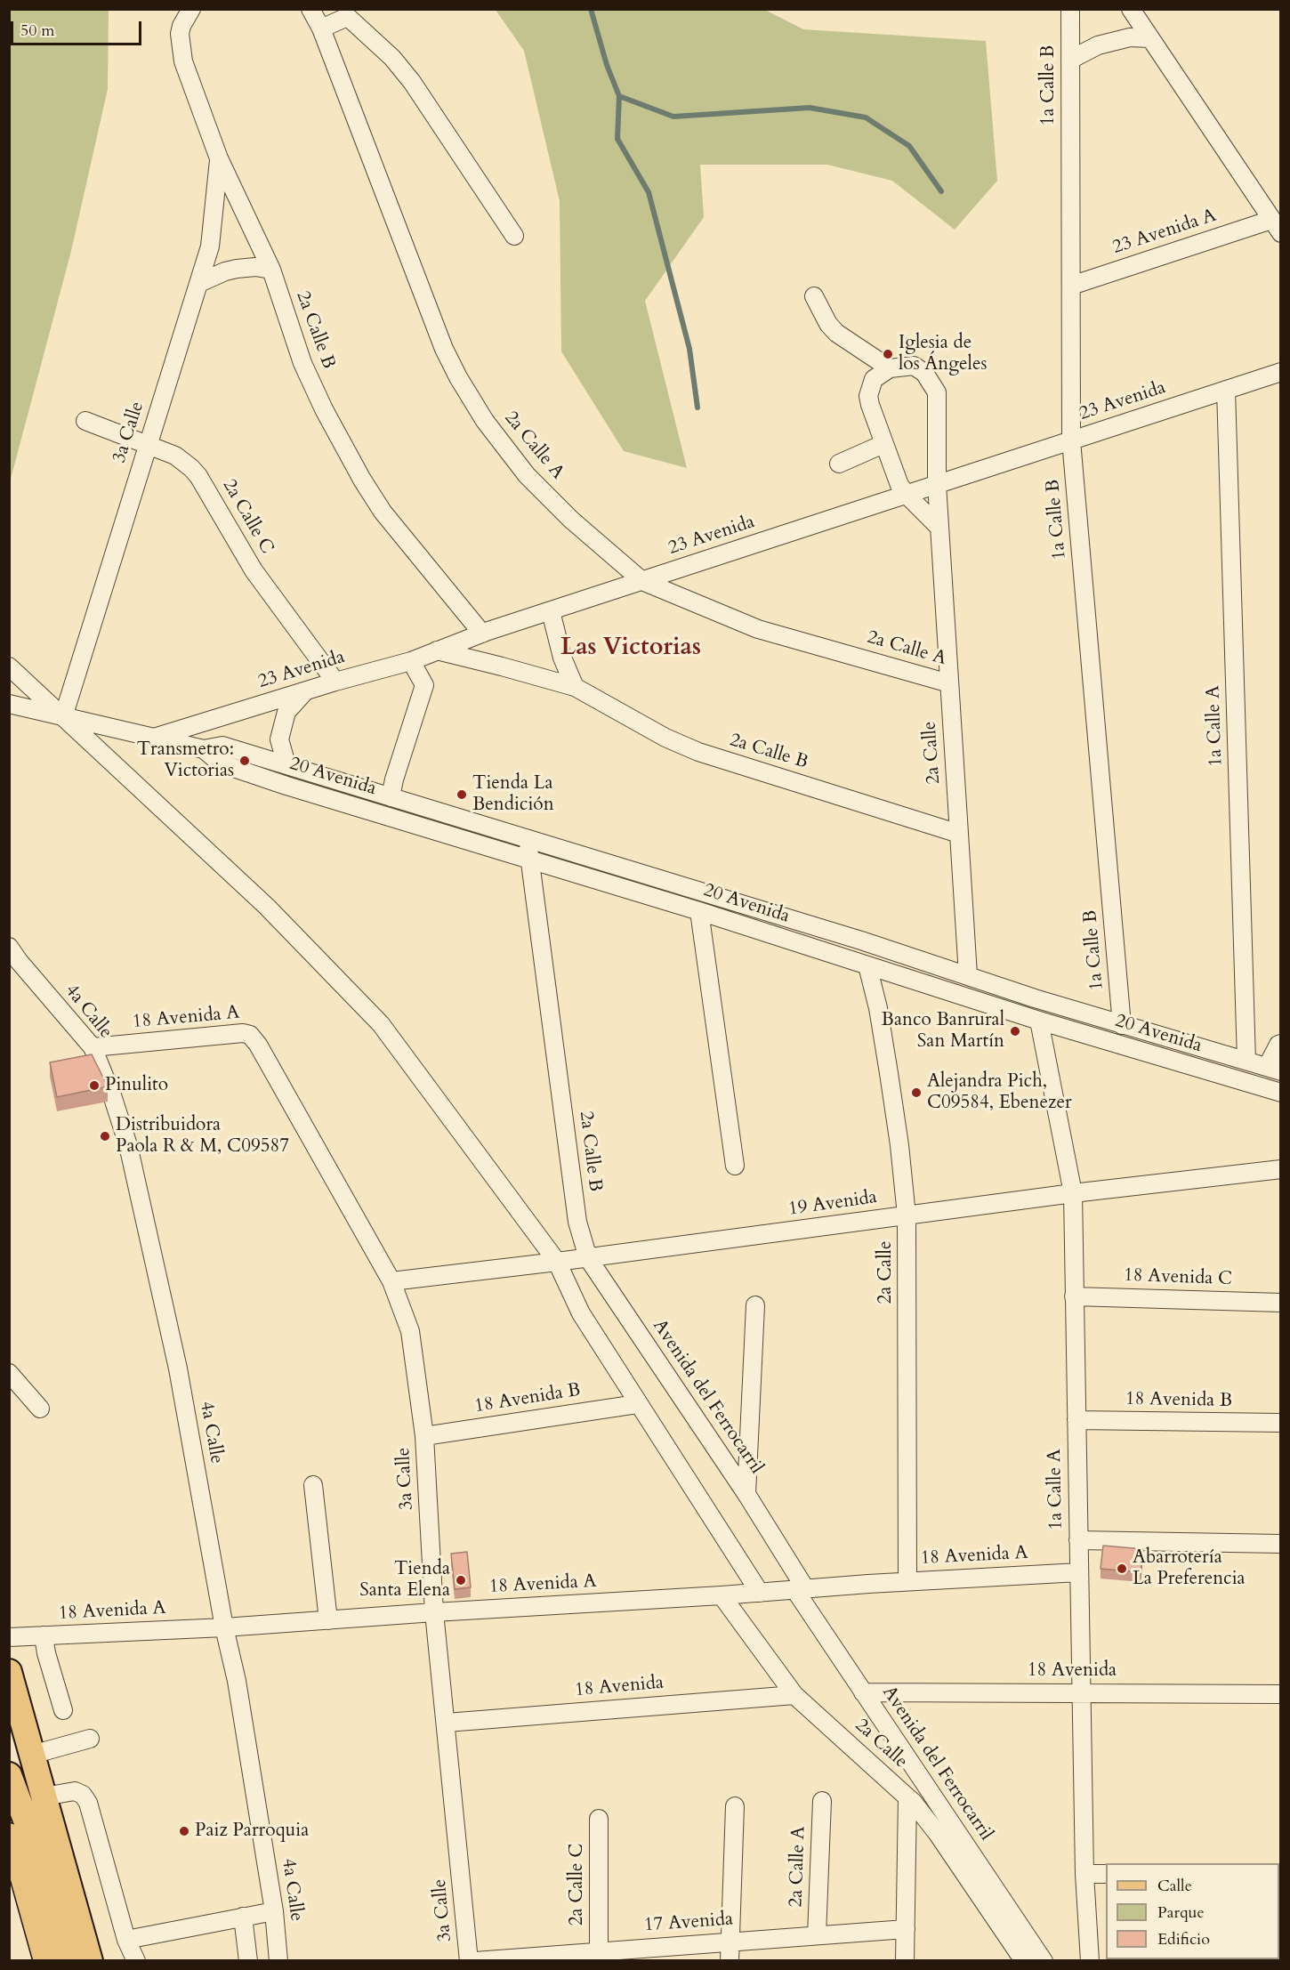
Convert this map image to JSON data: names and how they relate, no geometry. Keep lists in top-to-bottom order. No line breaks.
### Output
{"streets":{"street":["1a Calle B","23 Avenida A","2a Calle B","23 Avenida","3a Calle","2a Calle A","2a Calle C","1a Calle A","2a Calle","20 Avenida","4a Calle","18 Avenida A","19 Avenida","18 Avenida C","Avenida del Ferrocarril","18 Avenida B","18 Avenida","17 Avenida"]},"crossings":[["1a Calle B","23 Avenida A"],["1a Calle B","23 Avenida"],["1a Calle B","20 Avenida"],["2a Calle B","23 Avenida"],["2a Calle B","3a Calle"],["2a Calle B","2a Calle"],["2a Calle B","20 Avenida"],["2a Calle B","19 Avenida"],["2a Calle B","Avenida del Ferrocarril"],["23 Avenida","2a Calle A"],["23 Avenida","2a Calle C"],["23 Avenida","1a Calle A"],["23 Avenida","2a Calle"],["23 Avenida","20 Avenida"],["3a Calle","2a Calle C"],["3a Calle","20 Avenida"],["3a Calle","18 Avenida A"],["3a Calle","19 Avenida"],["3a Calle","18 Avenida B"],["3a Calle","18 Avenida"],["2a Calle A","2a Calle"],["2a Calle A","17 Avenida"],["2a Calle C","17 Avenida"],["1a Calle A","20 Avenida"],["1a Calle A","18 Avenida A"],["1a Calle A","19 Avenida"],["1a Calle A","18 Avenida C"],["1a Calle A","18 Avenida B"],["1a Calle A","18 Avenida"],["2a Calle","20 Avenida"],["2a Calle","18 Avenida A"],["2a Calle","19 Avenida"],["2a Calle","Avenida del Ferrocarril"],["2a Calle","18 Avenida"],["2a Calle","17 Avenida"],["4a Calle","18 Avenida A"],["18 Avenida A","Avenida del Ferrocarril"],["19 Avenida","Avenida del Ferrocarril"],["Avenida del Ferrocarril","18 Avenida"]],"districts":["Las Victorias"],"places":["Iglesia de los Ángeles","Transmetro: Victorias","Tienda La Bendición","Banco Banrural San Martín","Pinulito","Alejandra Pich, C09584, Ebenezer","Distribuidora Paola R & M, C09587","Abarrotería La Preferencia","Tienda Santa Elena","Paiz Parroquia"],"legend":["Calle","Parque","Edificio"],"scale_bar":"50 m"}
